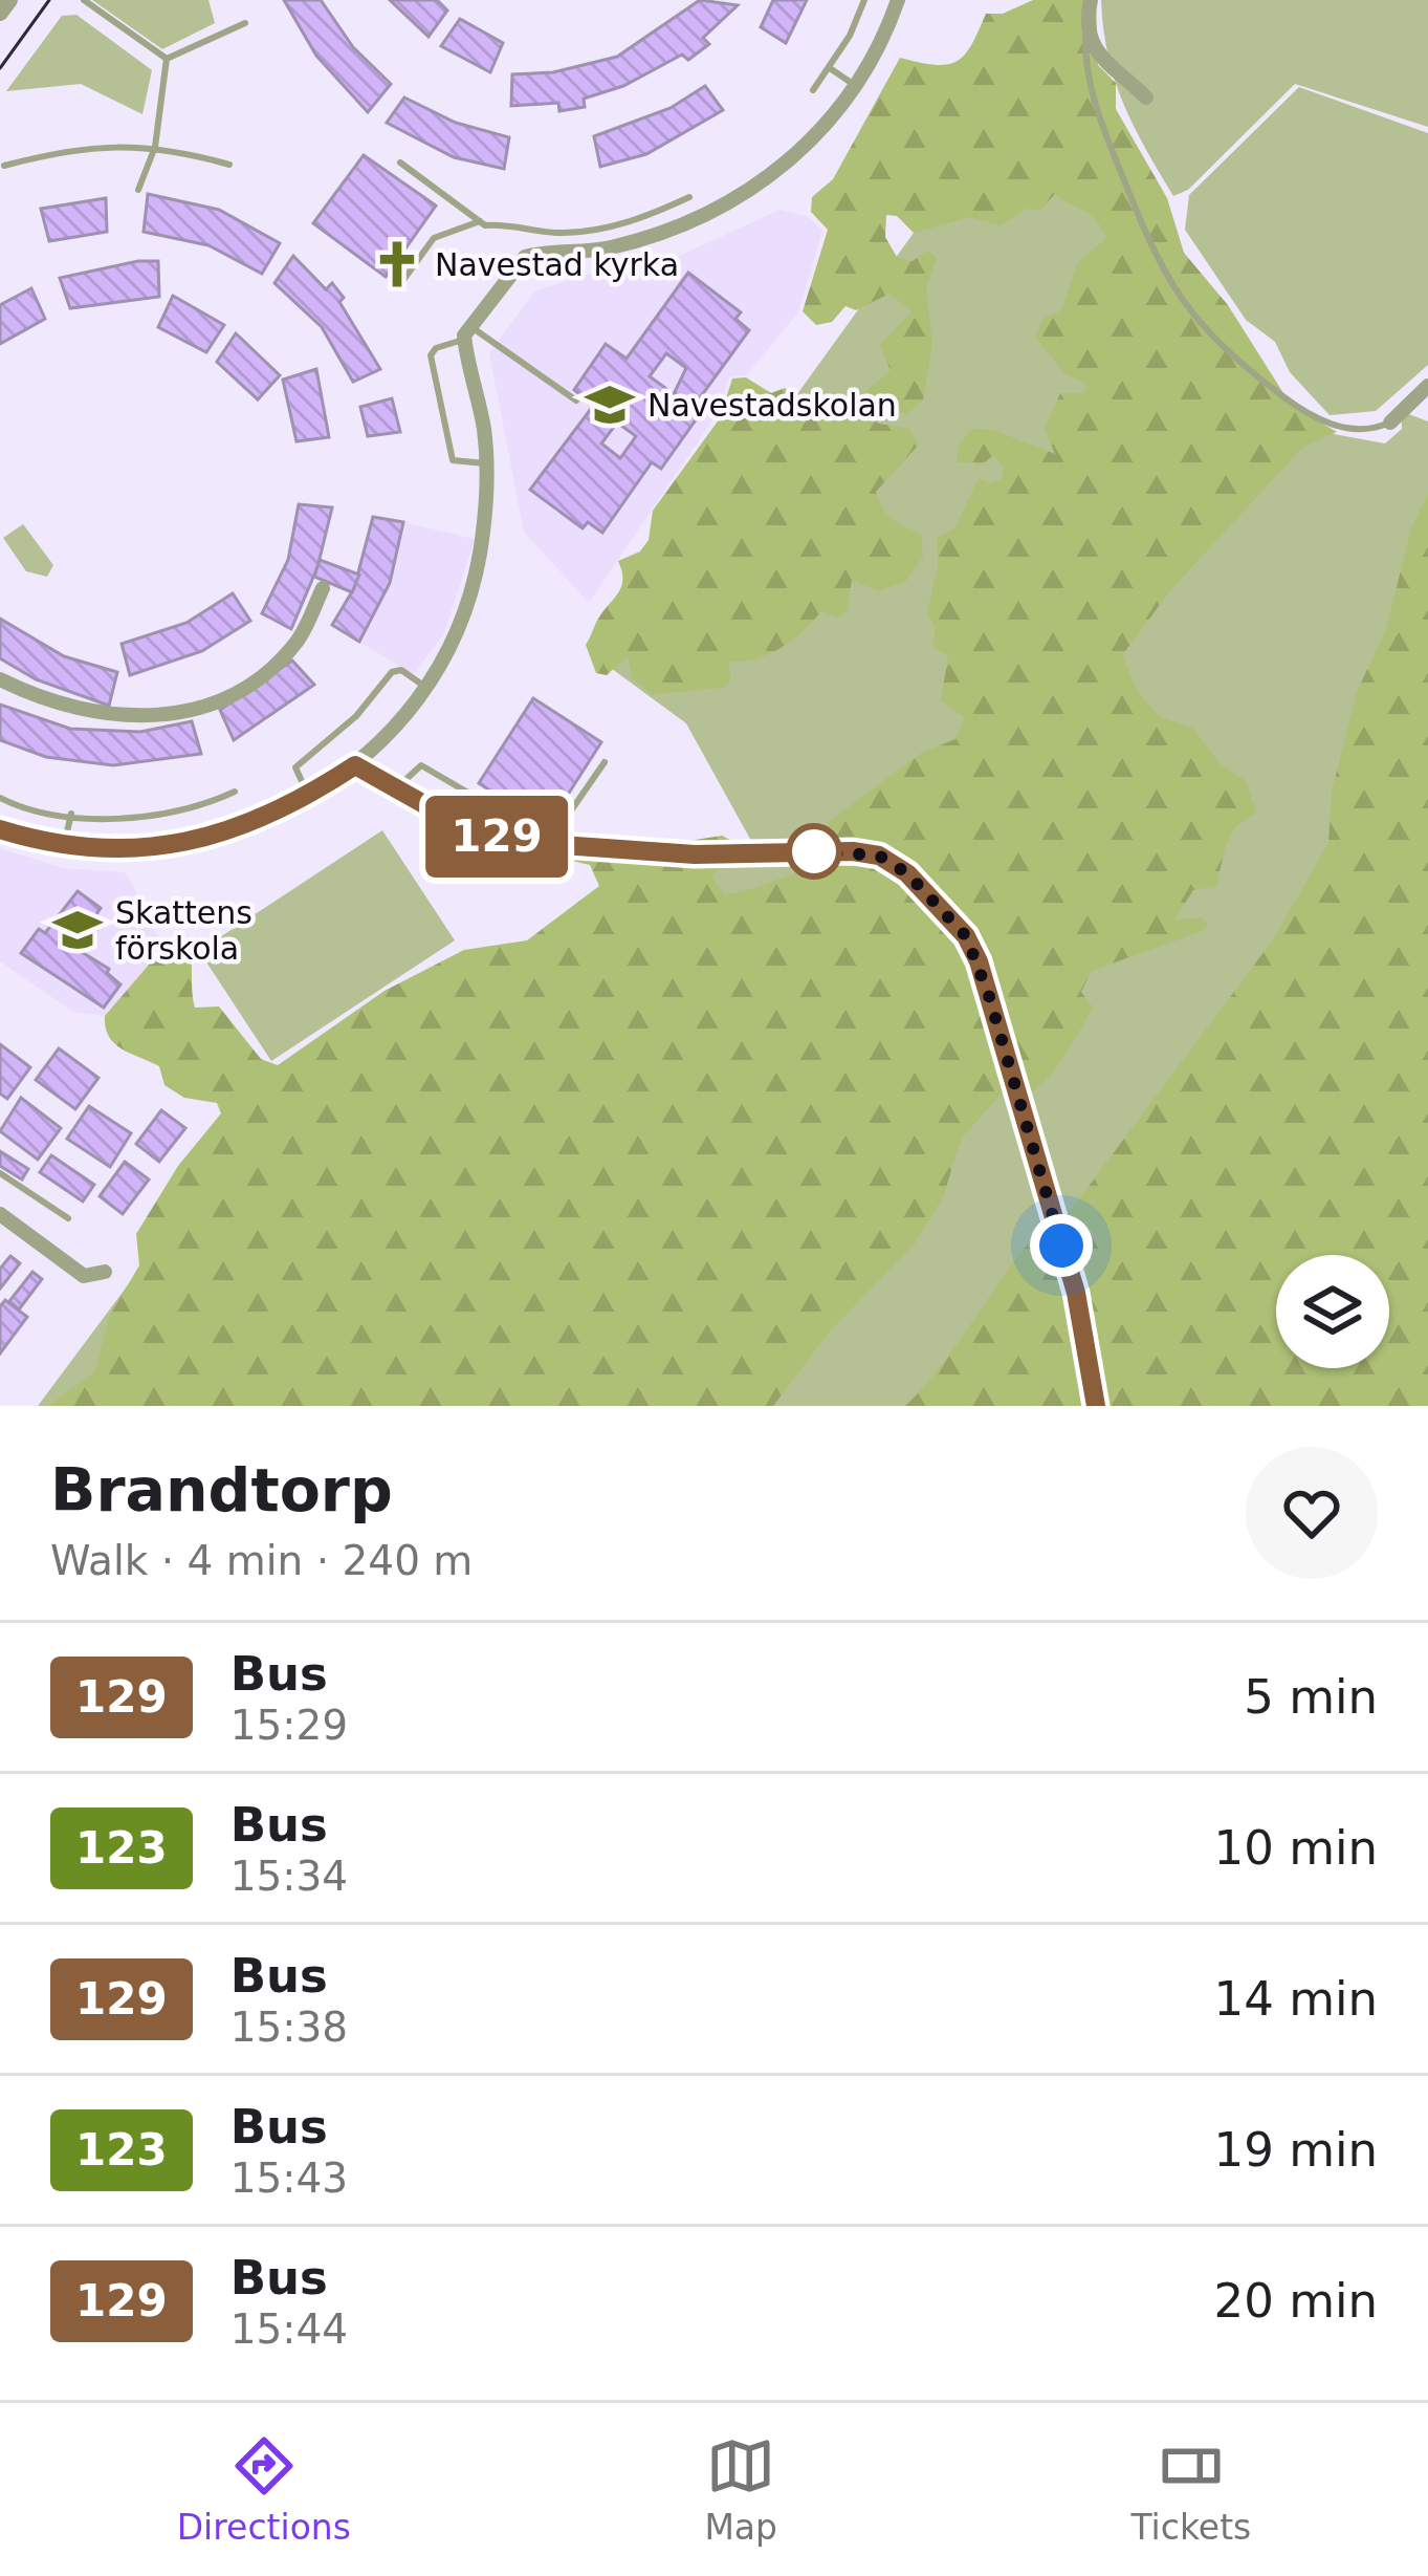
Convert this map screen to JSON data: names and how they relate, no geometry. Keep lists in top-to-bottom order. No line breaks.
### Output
{"places":{"church":["Navestad kyrka"],"school or university":["Navestadskolan","Skattens förskola"]},"lines":["bus line 129"],"page":{"on_map":"129","heading":["Brandtorp","Walk · 4 min · 240 m"],"list":[{"mark":"129","name":"Bus","note":"15:29","value":"5 min"},{"mark":"123","name":"Bus","note":"15:34","value":"10 min"},{"mark":"129","name":"Bus","note":"15:38","value":"14 min"},{"mark":"123","name":"Bus","note":"15:43","value":"19 min"},{"mark":"129","name":"Bus","note":"15:44","value":"20 min"}],"tabs":["Directions","Map","Tickets"]}}
